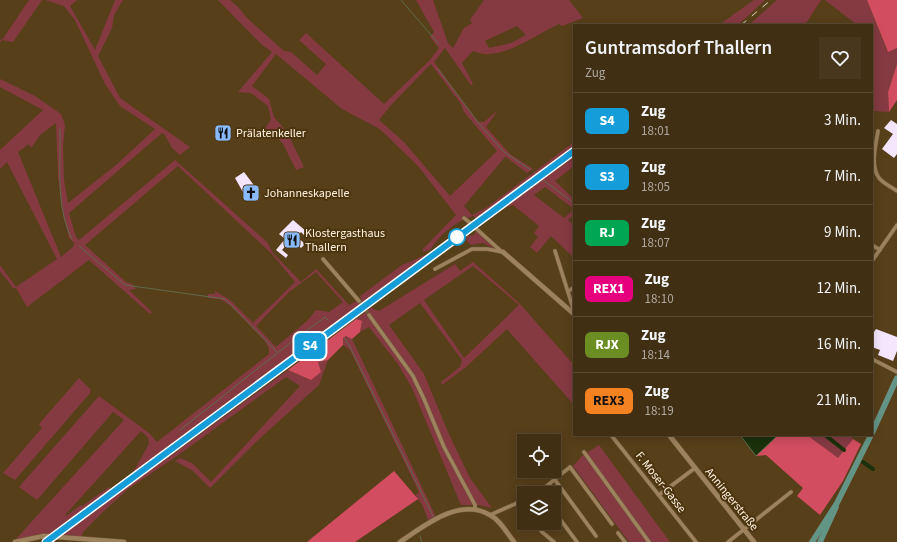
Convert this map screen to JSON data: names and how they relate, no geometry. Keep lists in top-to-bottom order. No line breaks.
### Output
{"streets":{"street":["F. Moser-Gasse","Anningerstraße"]},"crossings":[["F. Moser-Gasse","Anningerstraße"]],"places":{"restaurant":["Prälatenkeller","Klostergasthaus Thallern"],"church":["Johanneskapelle"]},"page":{"on_map":"S4","heading":["Guntramsdorf Thallern","Zug"],"list":[{"mark":"S4","name":"Zug","note":"18:01","value":"3 Min."},{"mark":"S3","name":"Zug","note":"18:05","value":"7 Min."},{"mark":"RJ","name":"Zug","note":"18:07","value":"9 Min."},{"mark":"REX1","name":"Zug","note":"18:10","value":"12 Min."},{"mark":"RJX","name":"Zug","note":"18:14","value":"16 Min."},{"mark":"REX3","name":"Zug","note":"18:19","value":"21 Min."}]}}
